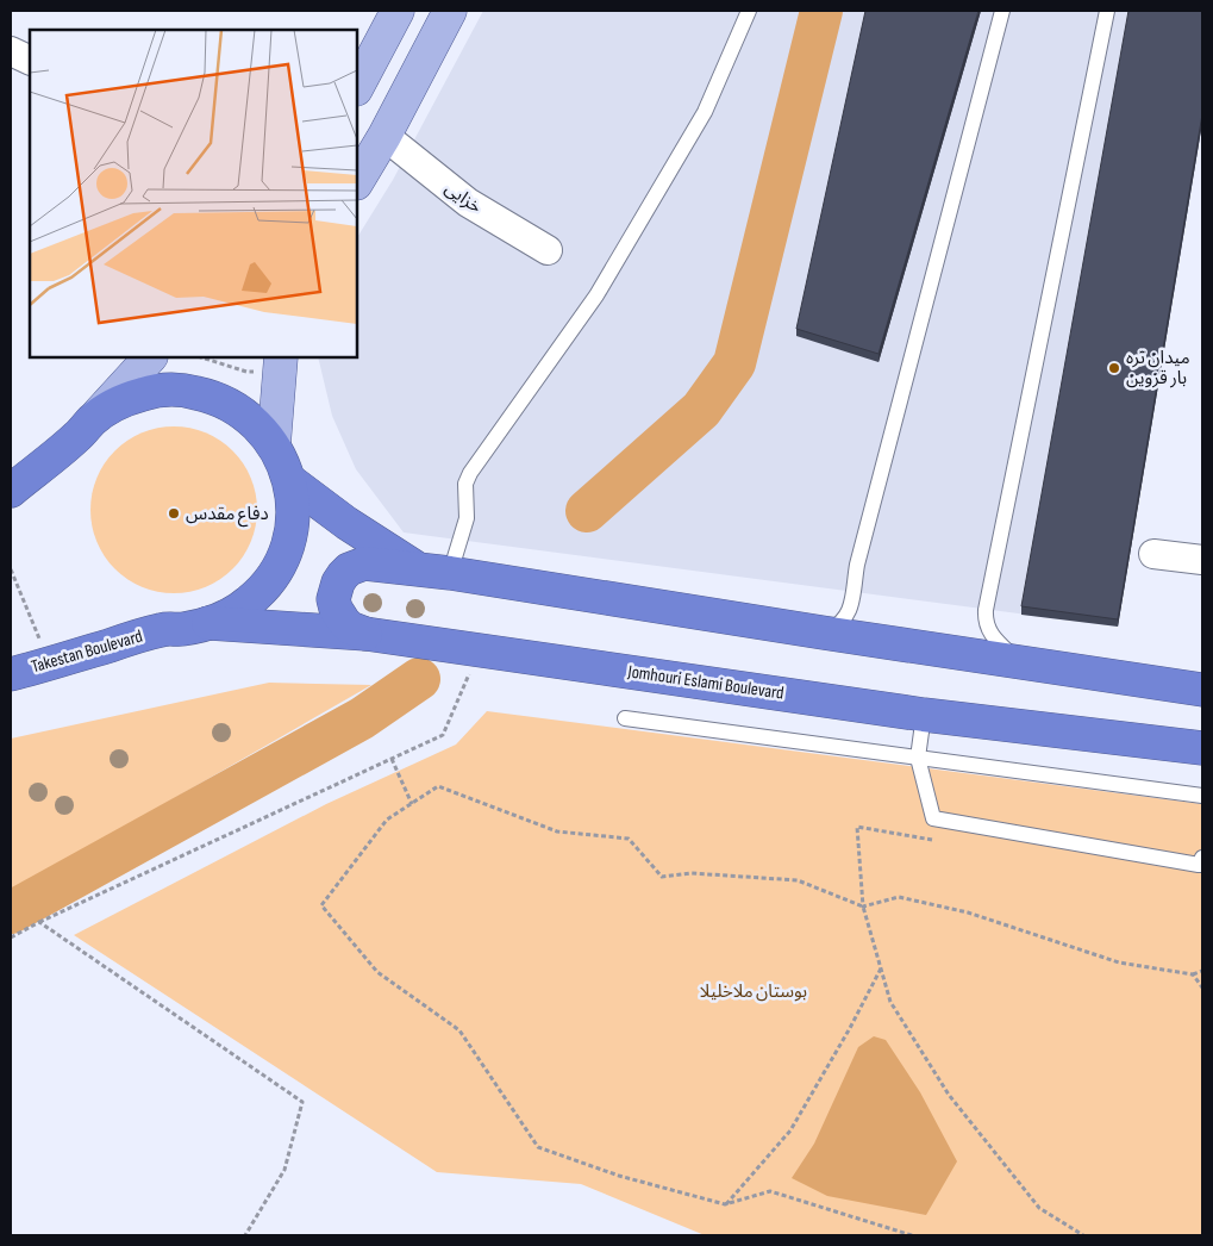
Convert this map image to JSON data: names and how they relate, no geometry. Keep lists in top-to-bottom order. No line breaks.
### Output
{"streets":{"highway":["Takestan Boulevard","Jomhouri Eslami Boulevard"],"street":["خزایی"]},"crossings":[["Takestan Boulevard","Jomhouri Eslami Boulevard"]],"parks":["بوستان ملاخلیلا"],"places":["میدان تره بار قزوین","دفاع مقدس"]}
